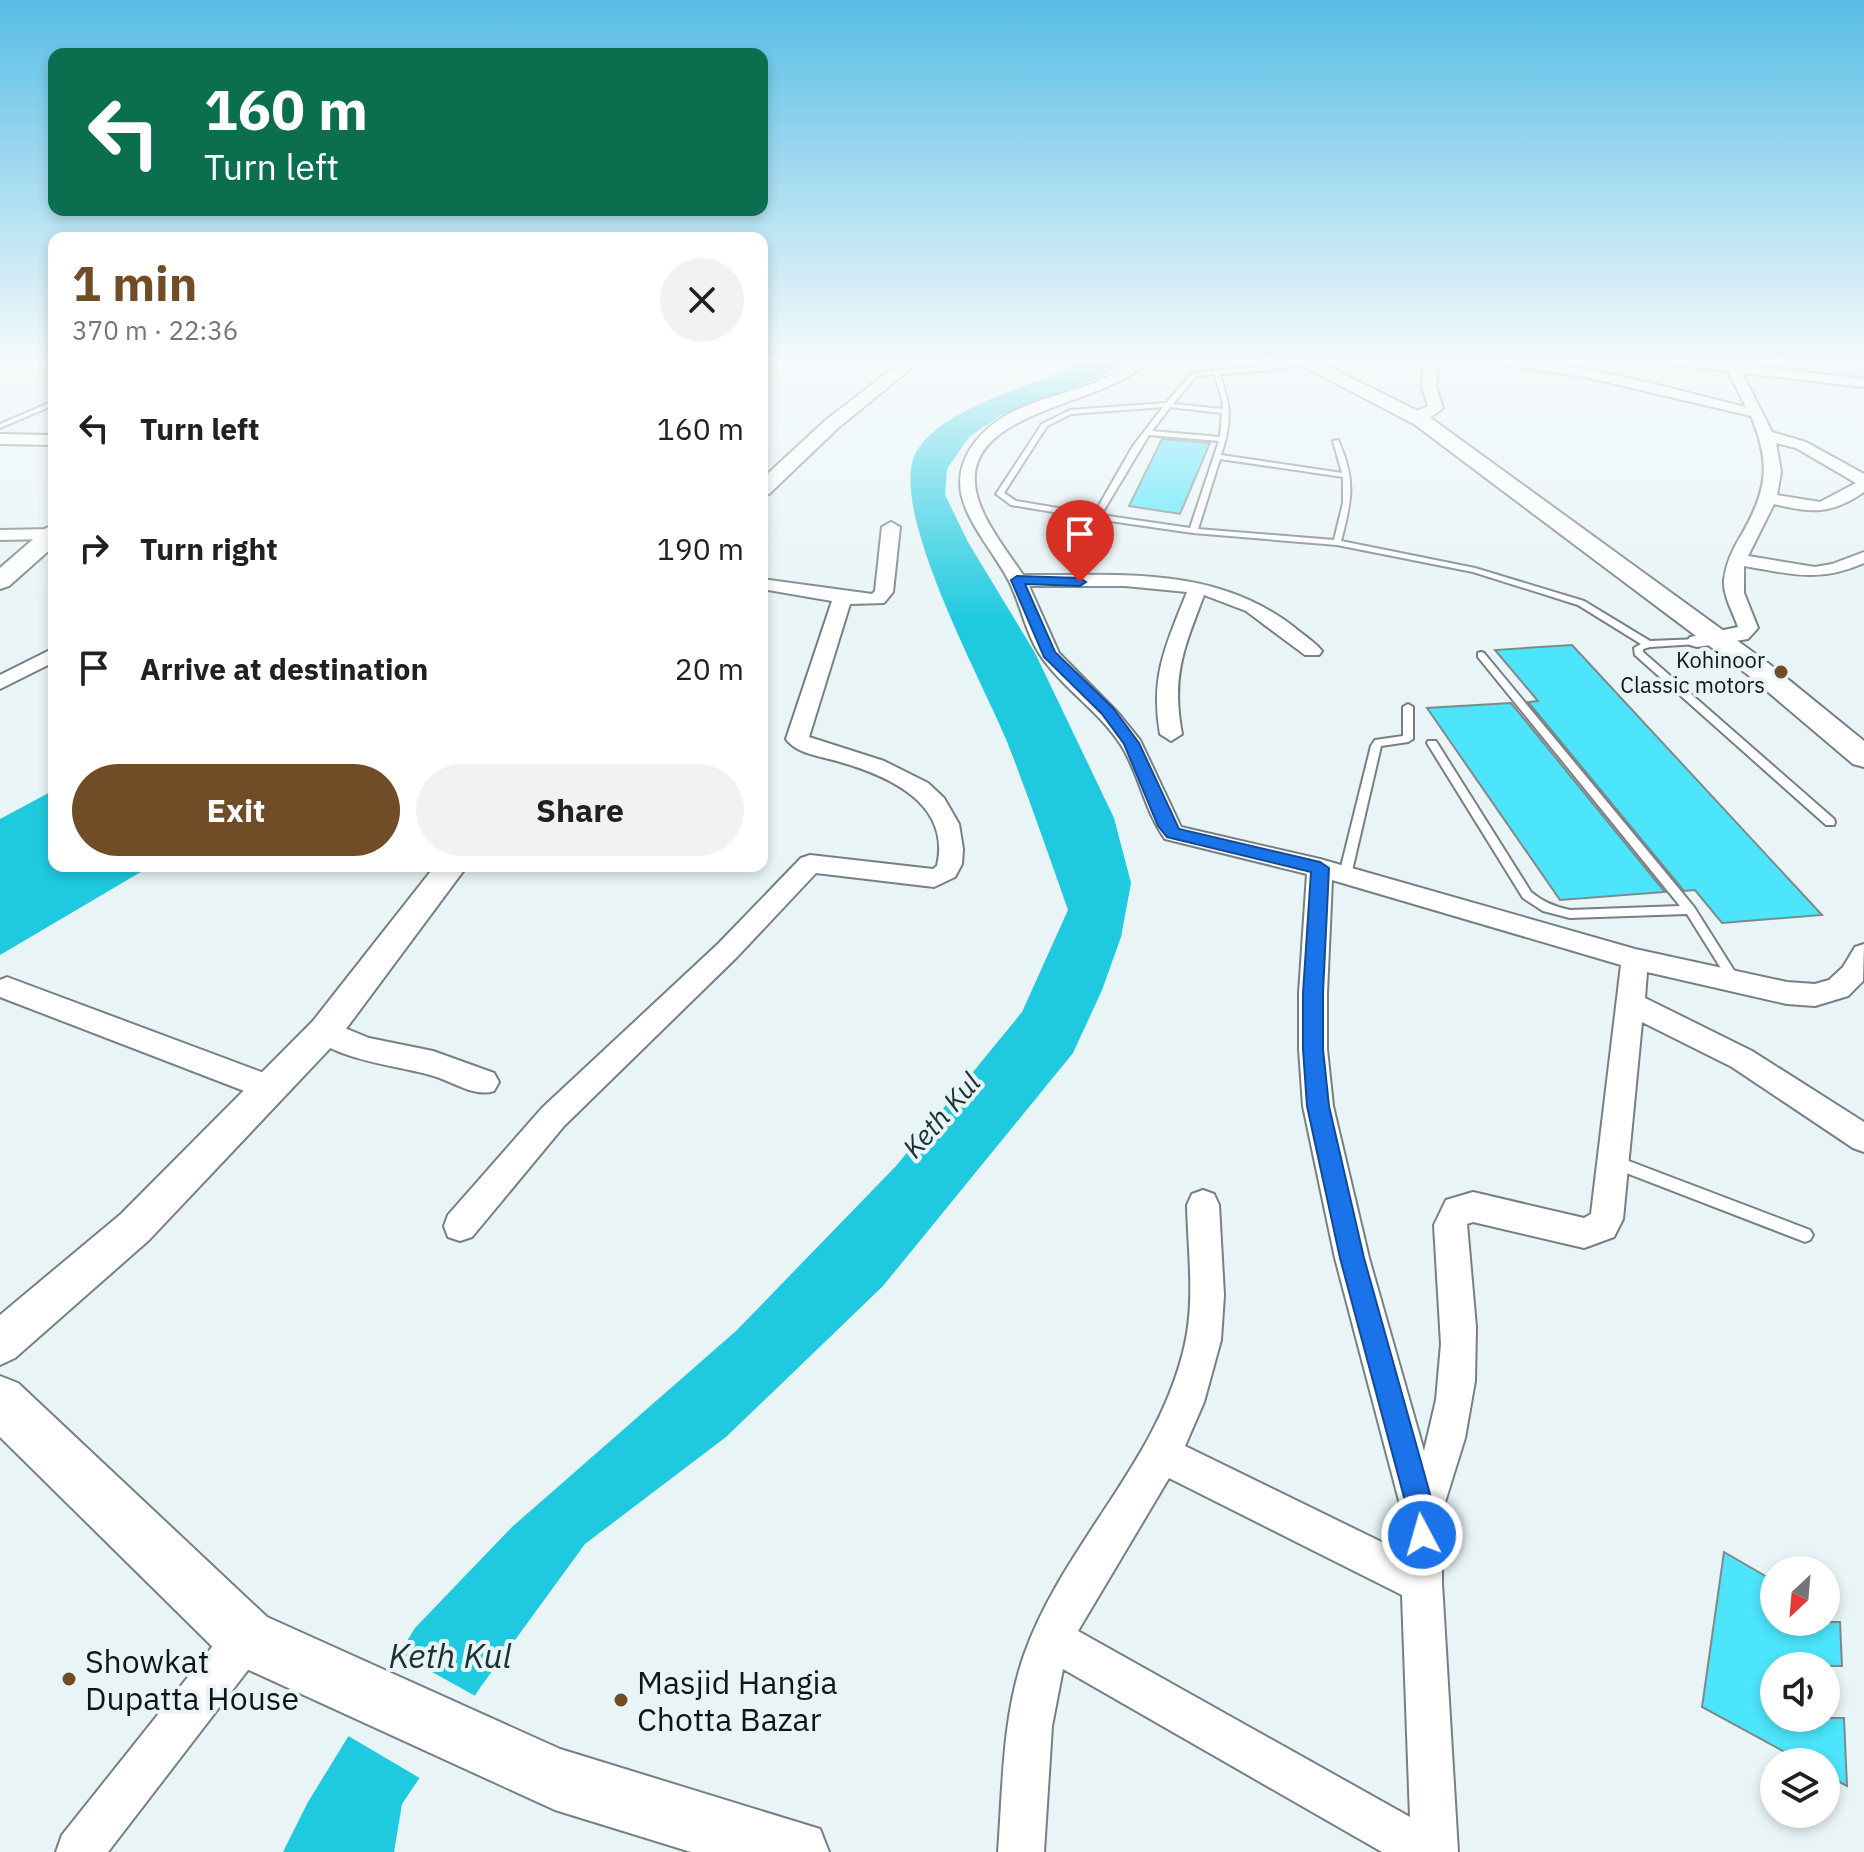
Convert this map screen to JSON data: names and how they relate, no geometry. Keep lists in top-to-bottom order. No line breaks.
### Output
{"water":["Keth Kul"],"places":["Kohinoor Classic motors","Showkat Dupatta House","Masjid Hangia Chotta Bazar"],"north":"bottom left","page":{"turn":["160 m","Turn left"],"heading":["1 min","370 m · 22:36"],"list":[{"name":"Turn left","value":"160 m"},{"name":"Turn right","value":"190 m"},{"name":"Arrive at destination","value":"20 m"}],"buttons":["Exit","Share"]}}
